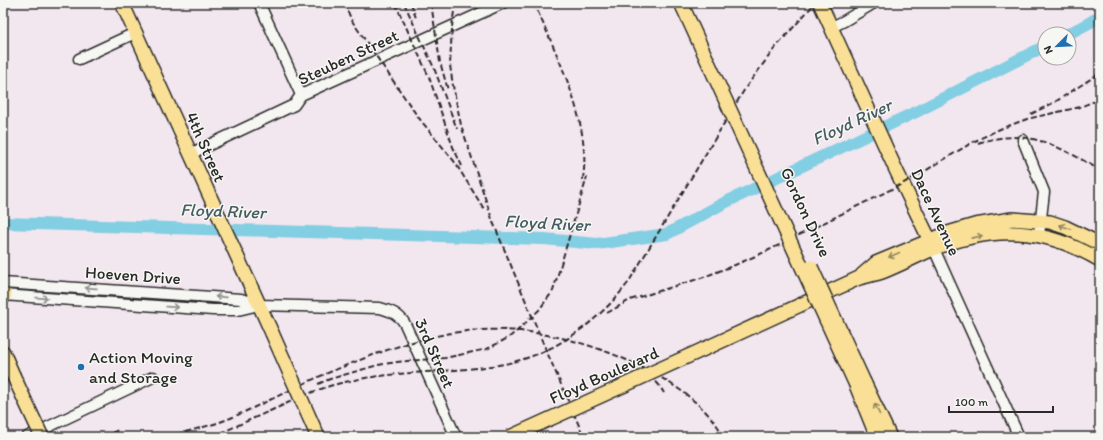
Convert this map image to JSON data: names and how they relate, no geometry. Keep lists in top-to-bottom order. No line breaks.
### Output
{"streets":{"main road":["4th Street","Gordon Drive","Dace Avenue","Floyd Boulevard"],"street":["Steuben Street","Hoeven Drive","3rd Street"]},"crossings":[["Steuben Street","4th Street"],["4th Street","Hoeven Drive"],["Dace Avenue","Floyd Boulevard"],["Hoeven Drive","3rd Street"]],"water":["Floyd River"],"places":["Action Moving and Storage"],"scale_bar":"100 m","north":"bottom left"}
